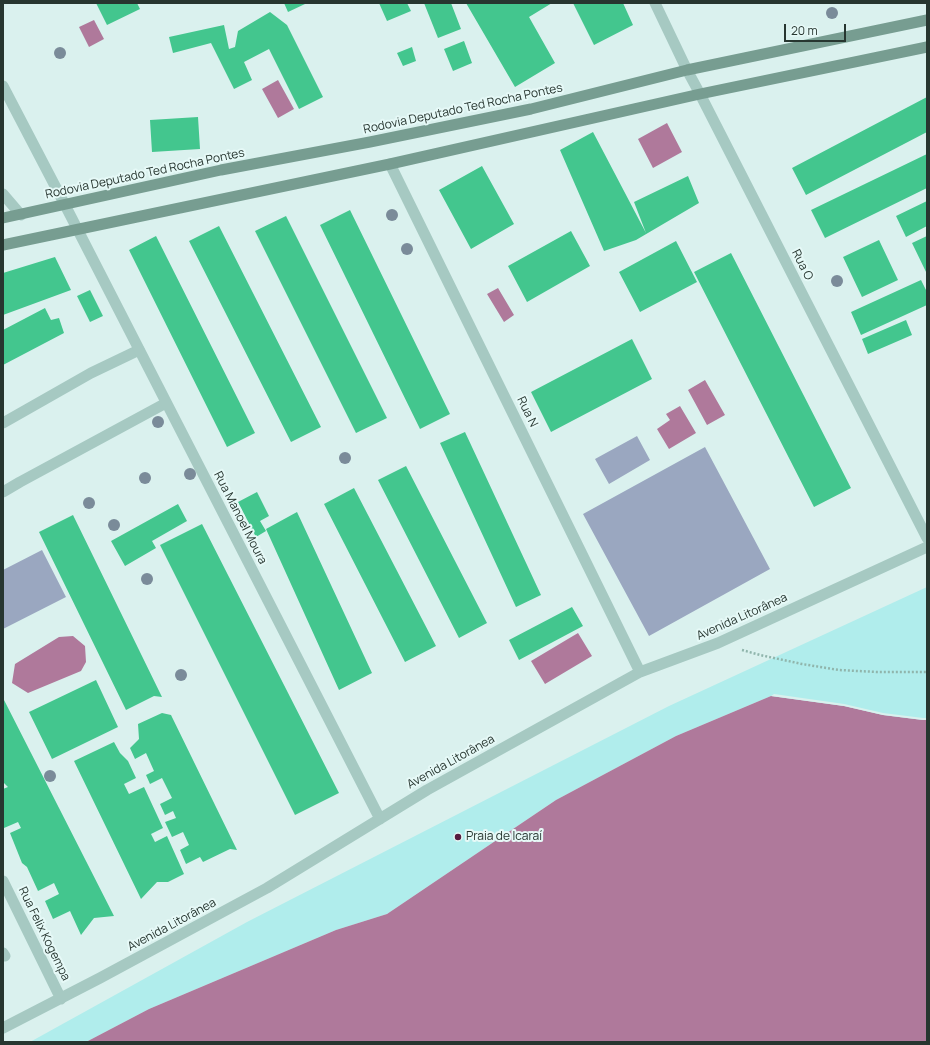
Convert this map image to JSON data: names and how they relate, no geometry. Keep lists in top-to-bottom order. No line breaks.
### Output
{"streets":{"main road":["Rodovia Deputado Ted Rocha Pontes"],"street":["Rua O","Rua N","Rua Manoel Moura","Avenida Litorânea","Rua Felix Kogempa"]},"crossings":[["Rodovia Deputado Ted Rocha Pontes","Rua O"],["Rodovia Deputado Ted Rocha Pontes","Rua Manoel Moura"],["Rua N","Avenida Litorânea"],["Rua Manoel Moura","Avenida Litorânea"],["Avenida Litorânea","Rua Felix Kogempa"]],"places":["Praia de Icaraí"],"scale_bar":"20 m"}
